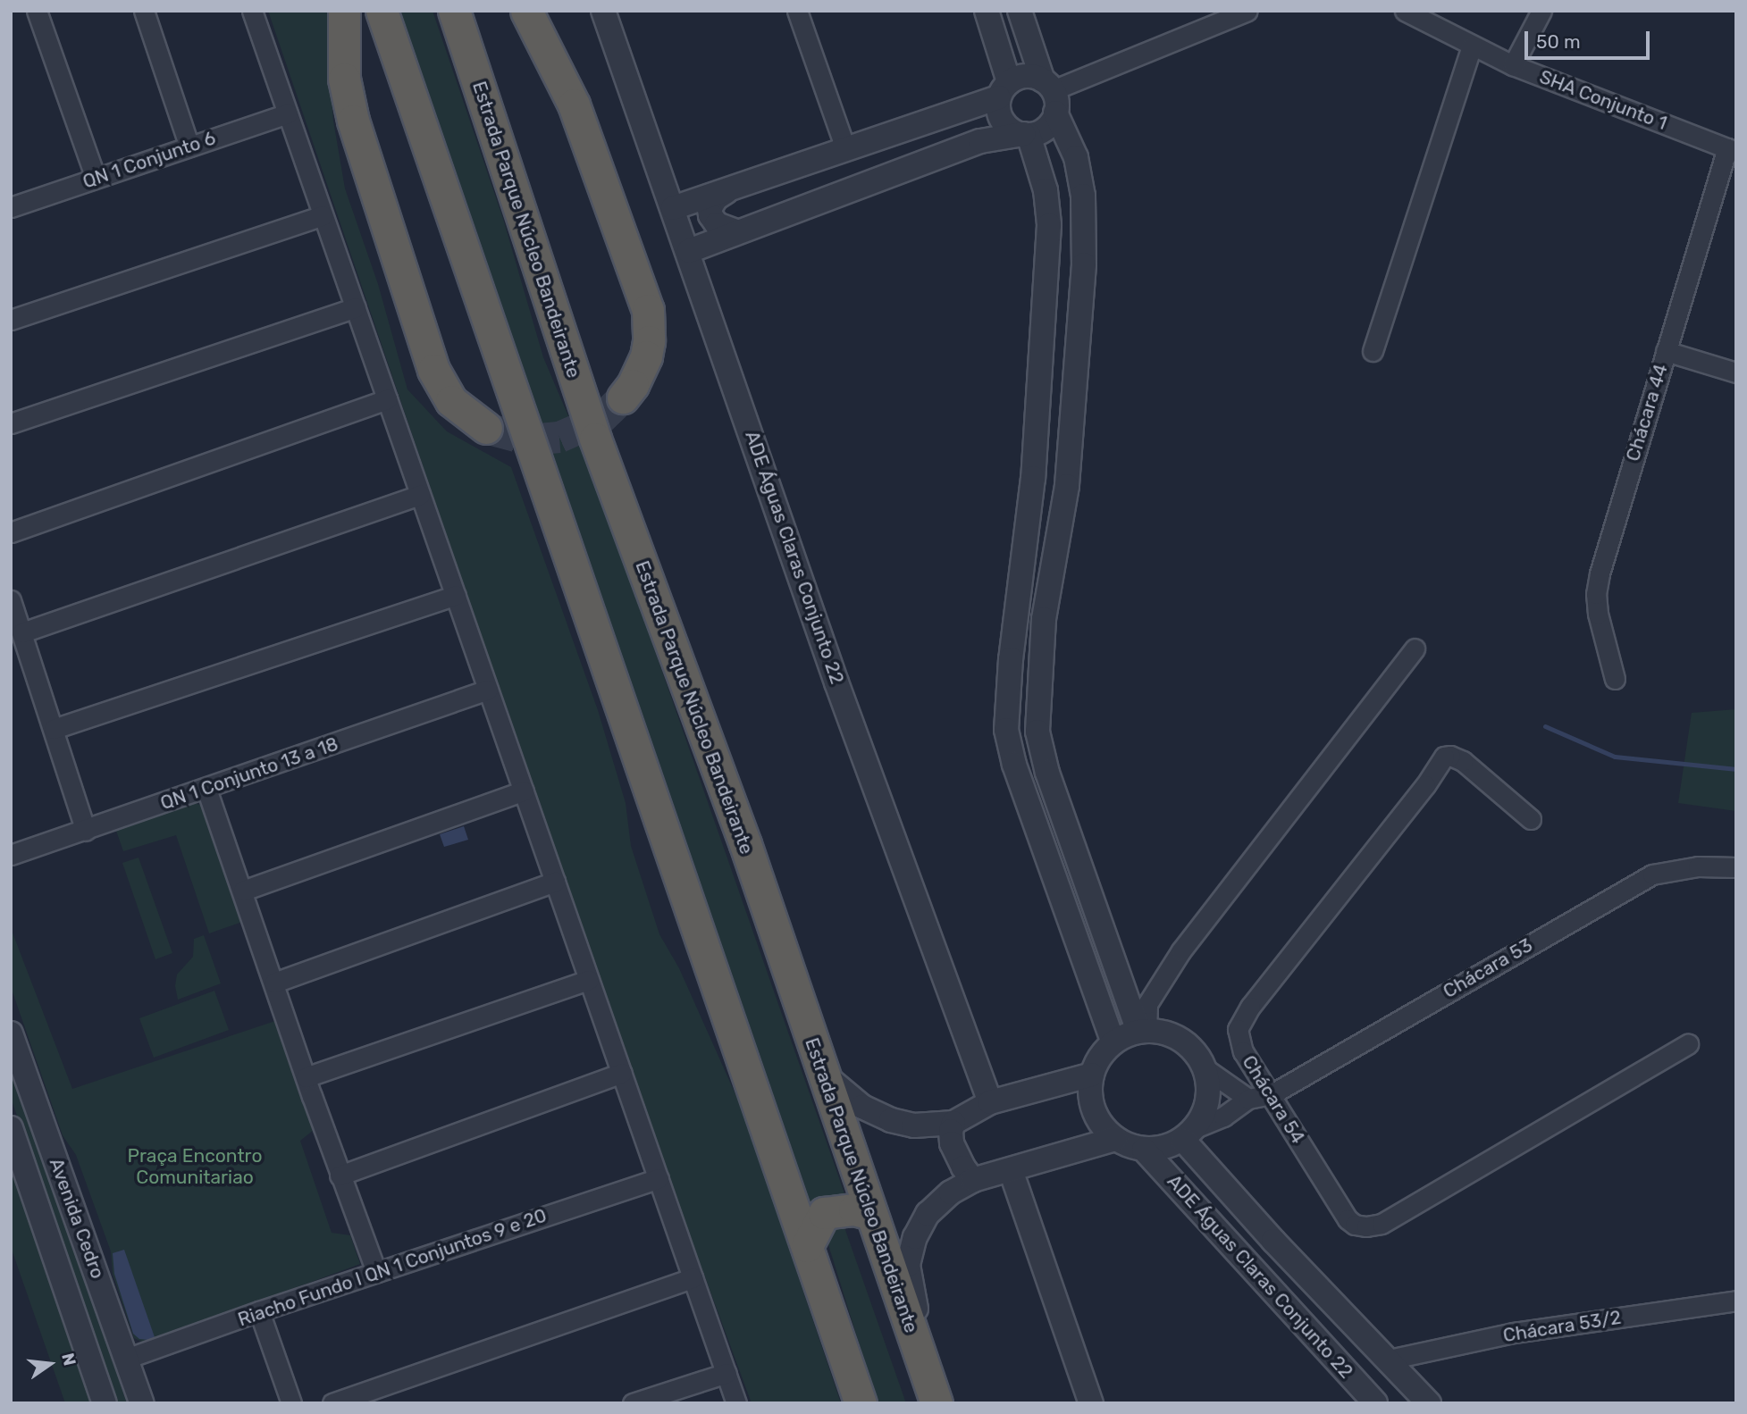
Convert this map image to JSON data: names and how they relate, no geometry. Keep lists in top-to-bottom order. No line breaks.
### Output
{"streets":{"highway":["Estrada Parque Núcleo Bandeirante"],"street":["SHA Conjunto 1","QN 1 Conjunto 6","Chácara 44","ADE Águas Claras Conjunto 22","QN 1 Conjunto 13 a 18","Chácara 53","Chácara 54","Avenida Cedro","Riacho Fundo I QN 1 Conjuntos 9 e 20","Chácara 53/2"]},"crossings":[["SHA Conjunto 1","Chácara 44"],["ADE Águas Claras Conjunto 22","Chácara 53"],["Chácara 53","Chácara 54"],["Avenida Cedro","Riacho Fundo I QN 1 Conjuntos 9 e 20"]],"parks":["Praça Encontro Comunitariao"],"scale_bar":"50 m","north":"right"}
